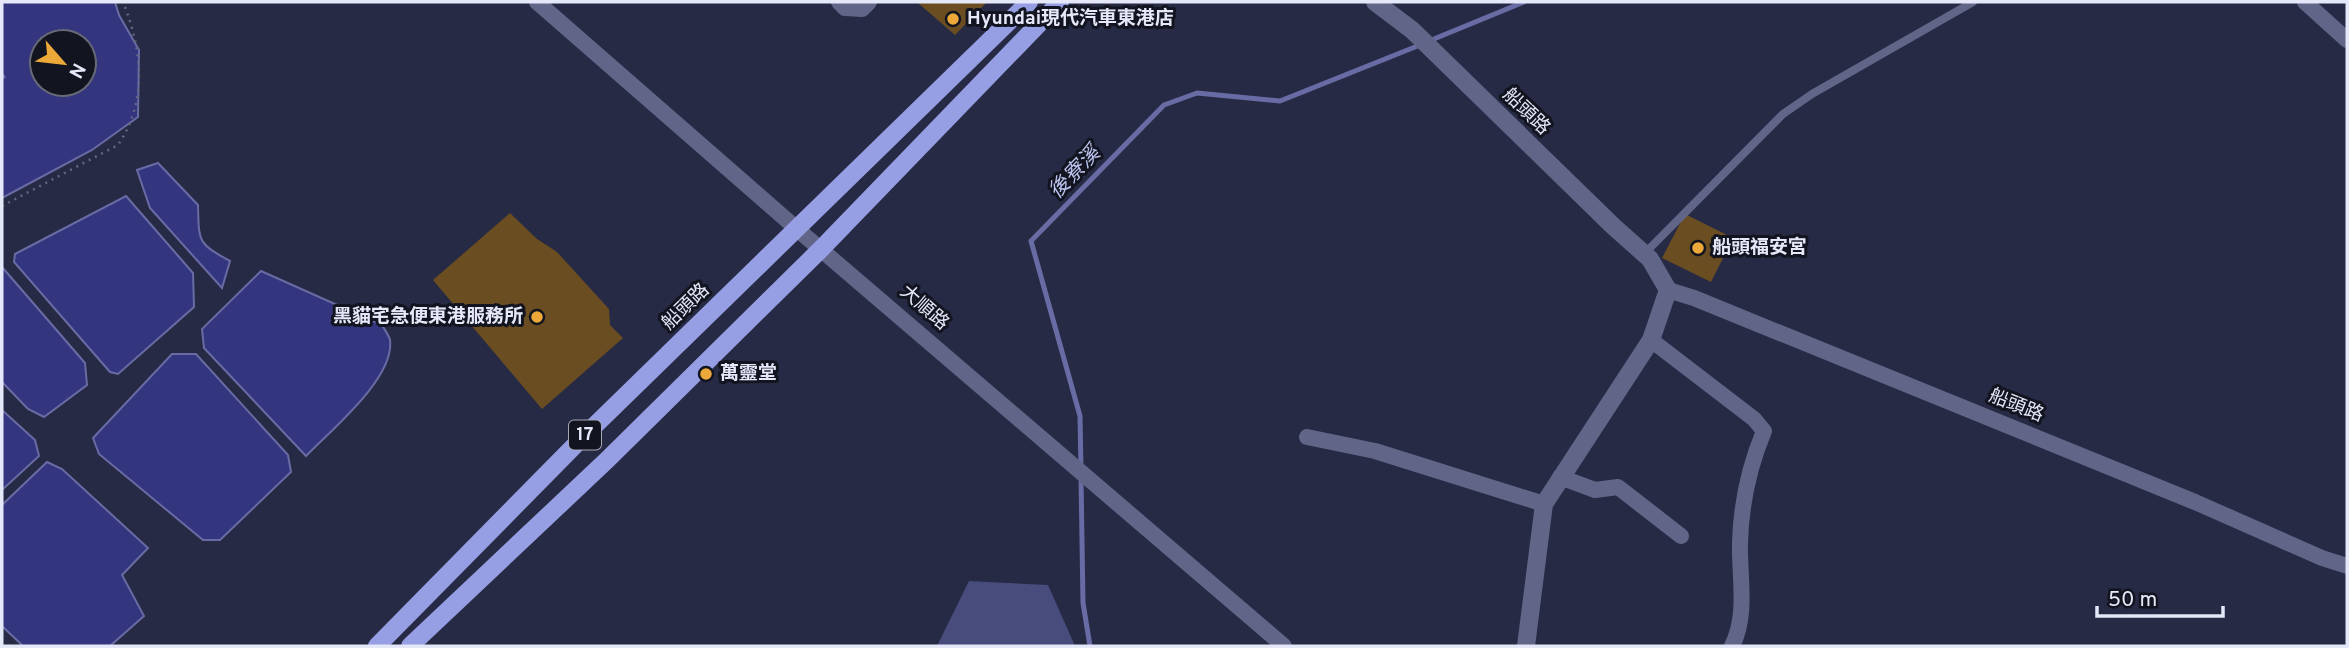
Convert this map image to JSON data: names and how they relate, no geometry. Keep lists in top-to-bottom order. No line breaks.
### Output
{"streets":{"main road":["船頭路","17"],"street":["大順路"]},"crossings":[["船頭路","大順路"],["大順路","17"]],"water":["後寮溪"],"places":["Hyundai現代汽車東港店","船頭福安宮","黑貓宅急便東港服務所","萬靈堂"],"scale_bar":"50 m","north":"bottom right"}
